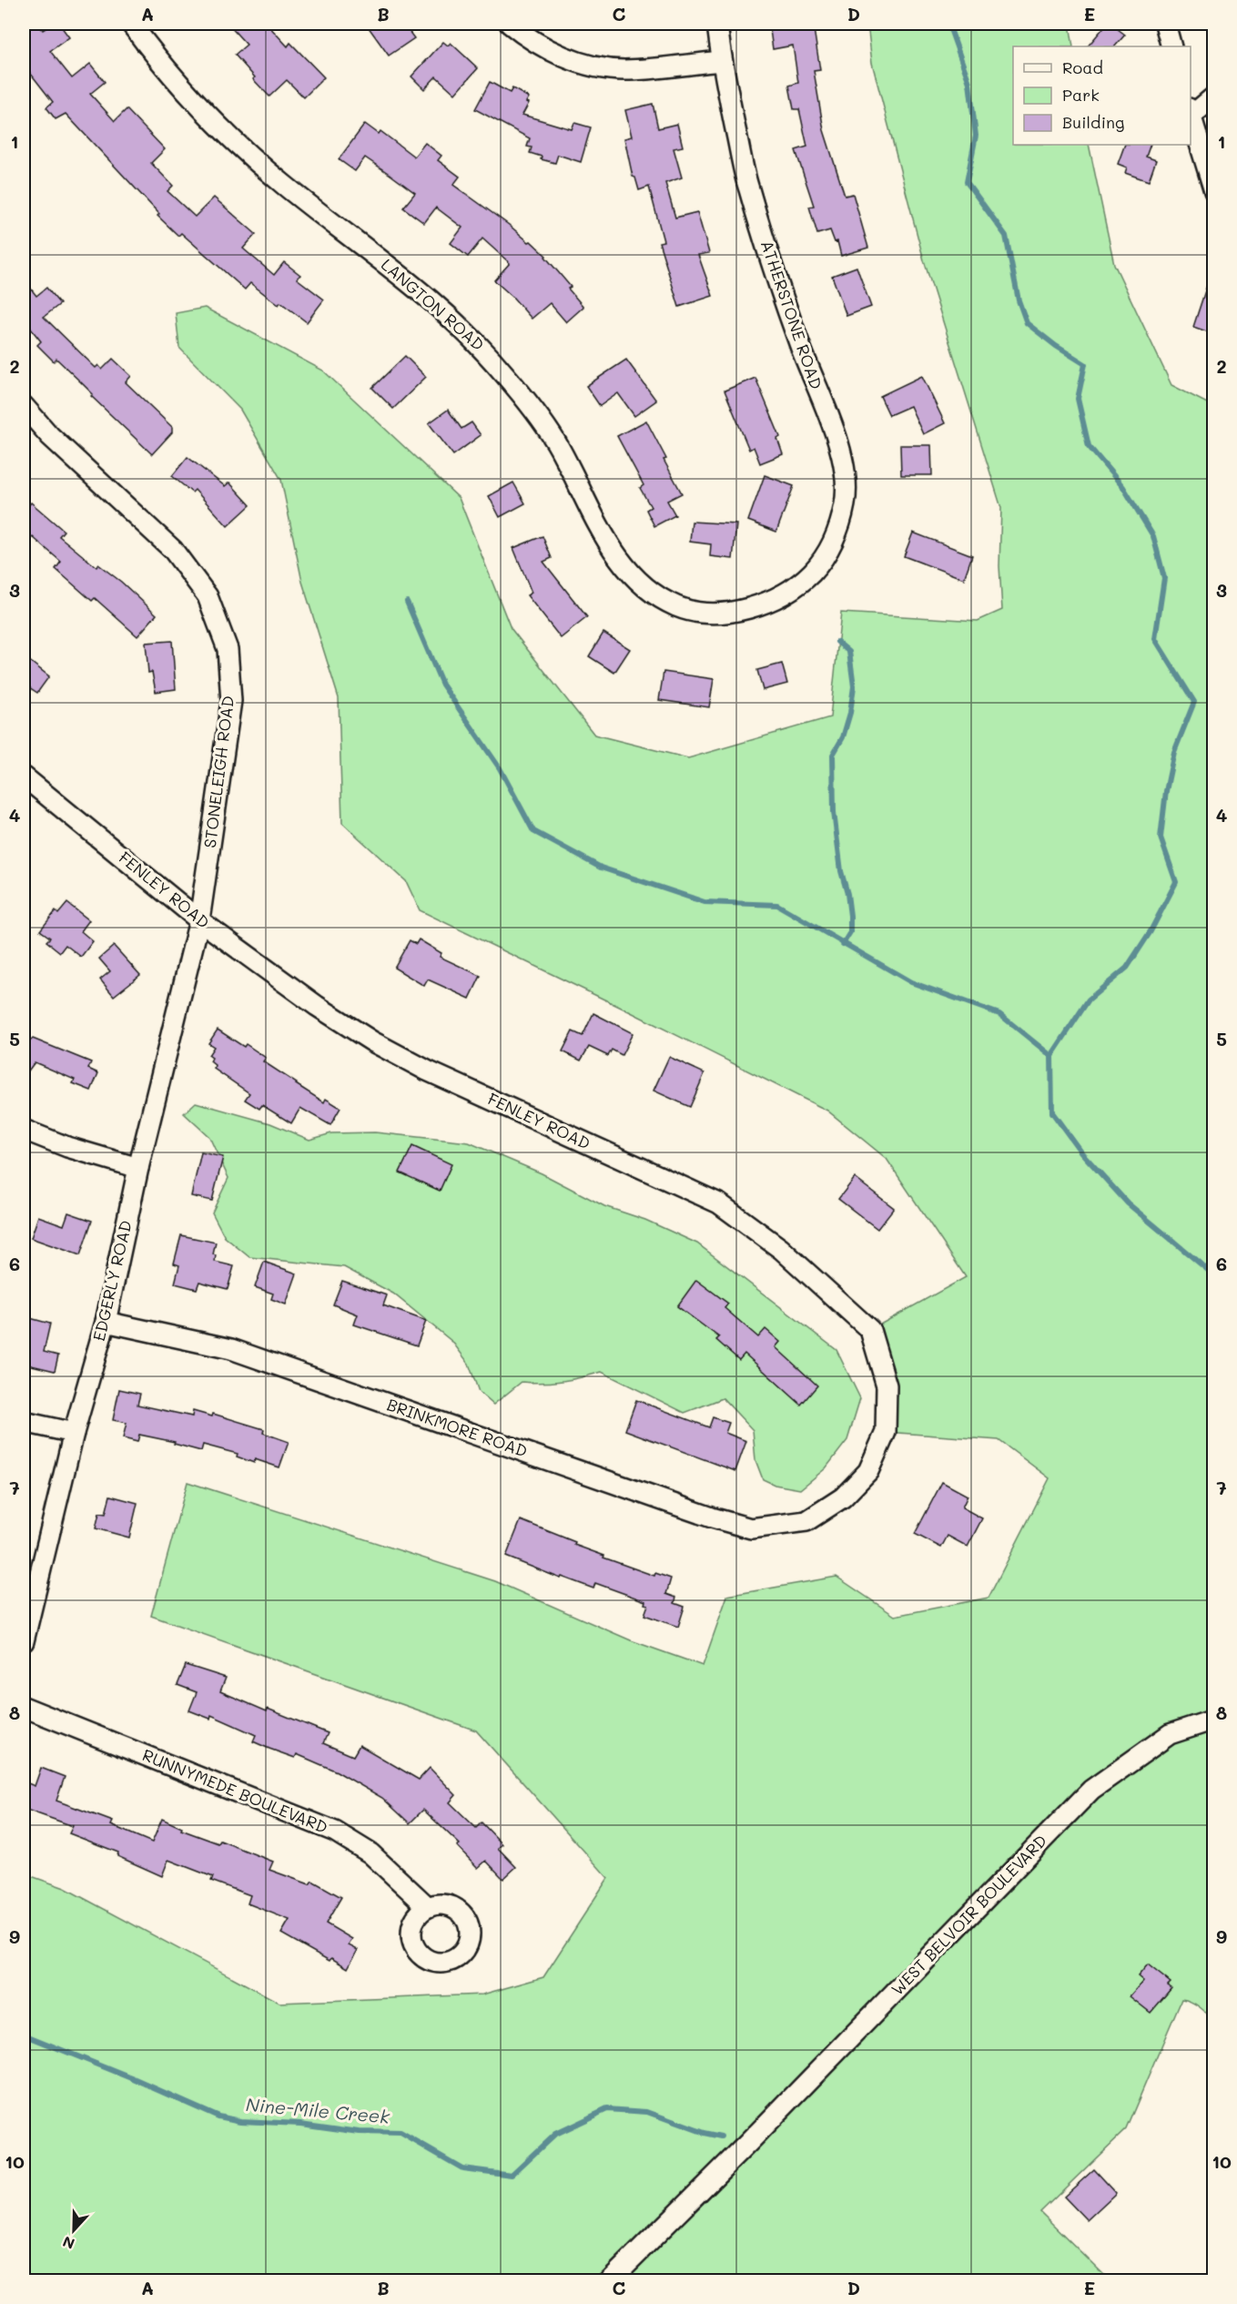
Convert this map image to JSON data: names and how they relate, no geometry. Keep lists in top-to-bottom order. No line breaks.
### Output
{"streets":{"street":["LANGTON ROAD","ATHERSTONE ROAD","STONELEIGH ROAD","FENLEY ROAD","EDGERLY ROAD","BRINKMORE ROAD","RUNNYMEDE BOULEVARD","WEST BELVOIR BOULEVARD"]},"crossings":[["LANGTON ROAD","ATHERSTONE ROAD"],["STONELEIGH ROAD","FENLEY ROAD"],["STONELEIGH ROAD","EDGERLY ROAD"],["FENLEY ROAD","EDGERLY ROAD"],["FENLEY ROAD","BRINKMORE ROAD"],["EDGERLY ROAD","BRINKMORE ROAD"]],"water":["Nine-Mile Creek"],"legend":["Road","Park","Building"],"north":"bottom","grid":{"columns":["A","B","C","D","E"],"rows":["1","2","3","4","5","6","7","8","9","10"]}}
